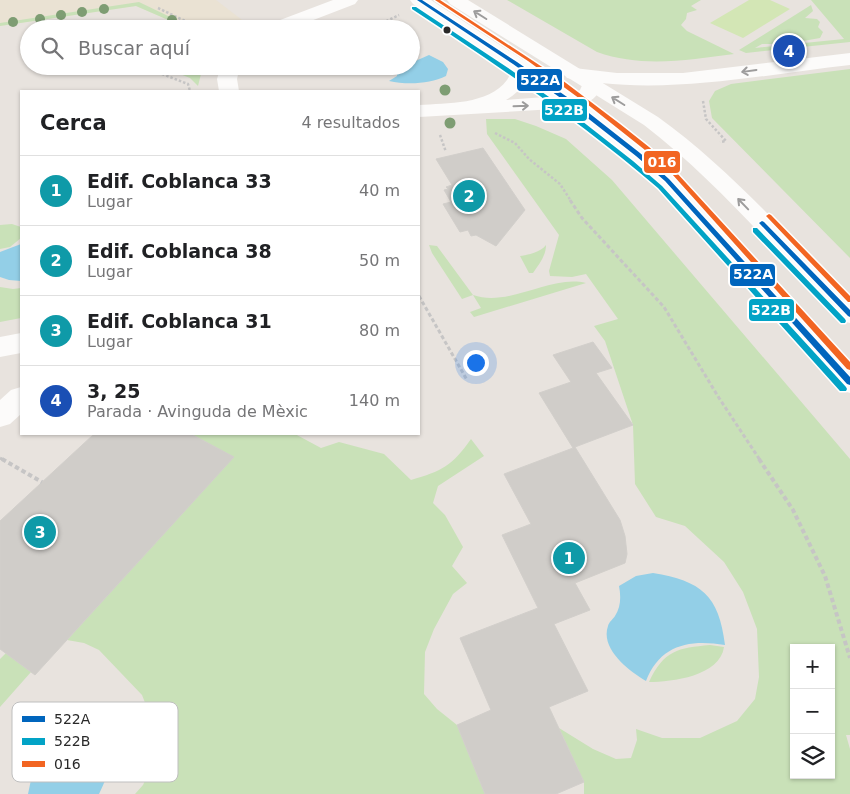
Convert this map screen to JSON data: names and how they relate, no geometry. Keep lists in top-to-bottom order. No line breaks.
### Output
{"lines":["transit line 522A","transit line 016","transit line 522B"],"legend":["522A","522B","016"],"page":{"search":"Buscar aquí","pins":["4","2","3","1"],"heading":["Cerca","4 resultados"],"list":[{"mark":"1","name":"Edif. Coblanca 33","note":"Lugar","value":"40 m"},{"mark":"2","name":"Edif. Coblanca 38","note":"Lugar","value":"50 m"},{"mark":"3","name":"Edif. Coblanca 31","note":"Lugar","value":"80 m"},{"mark":"4","name":"3, 25","note":"Parada · Avinguda de Mèxic","value":"140 m"}],"map_buttons":["+","−"]}}
